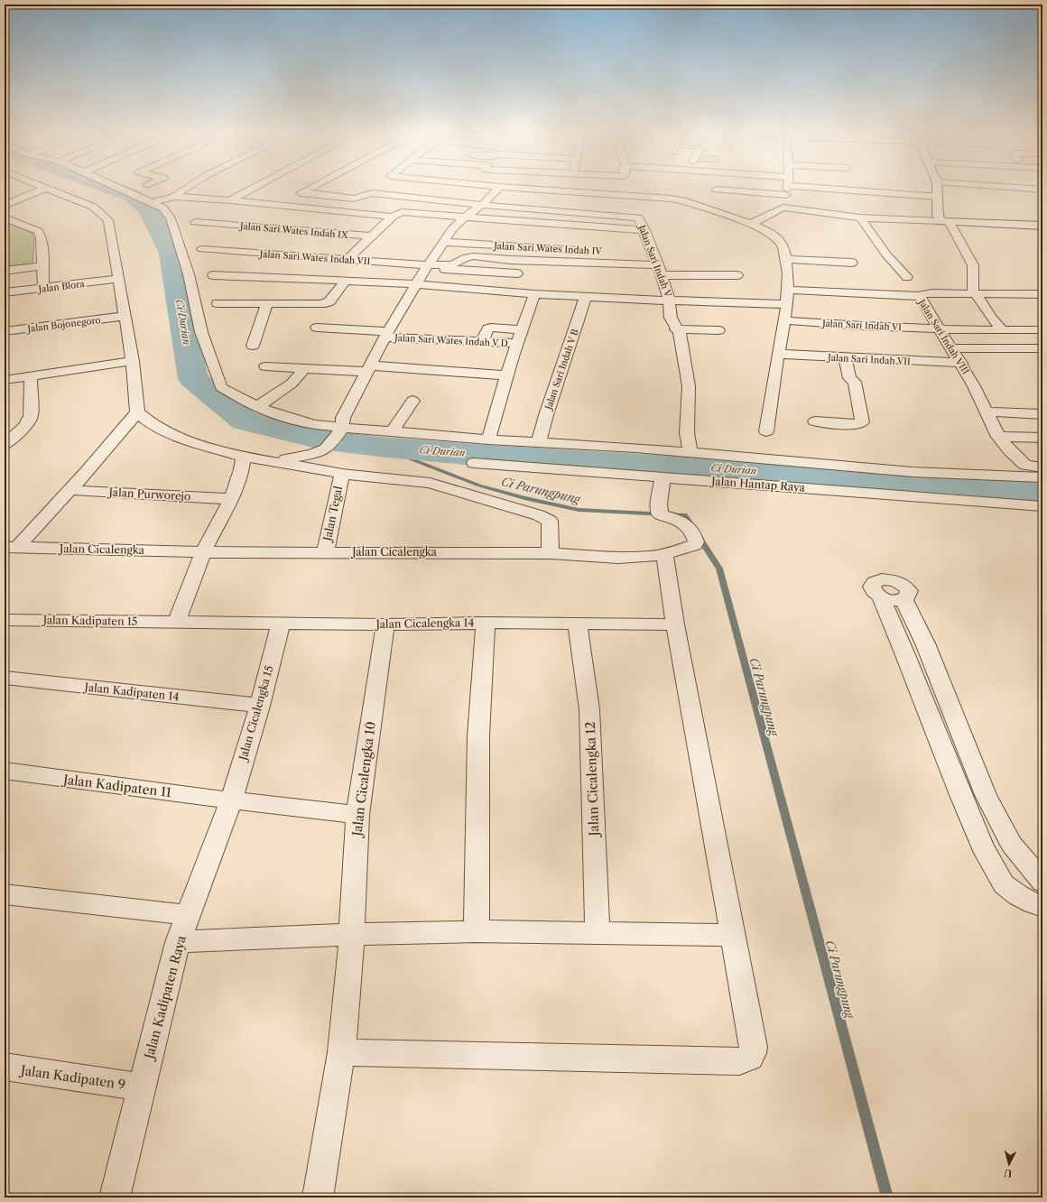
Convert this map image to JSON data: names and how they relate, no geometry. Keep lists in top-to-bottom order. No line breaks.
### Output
{"streets":{"street":["Jalan Sari Wates Indah IX","Jalan Sari Wates Indah IV","Jalan Sari Wates Indah VII","Jalan Sari Indah V","Jalan Blora","Jalan Bojonegoro","Jalan Sari Indah VI","Jalan Sari Indah VIII","Jalan Sari Wates Indah V D","Jalan Sari Indah VII","Jalan Sari Indah V B","Jalan Hantap Raya","Jalan Purworejo","Jalan Tegal","Jalan Cicalengka","Jalan Kadipaten 15","Jalan Cicalengka 14","Jalan Kadipaten 14","Jalan Cicalengka 15","Jalan Cicalengka 10","Jalan Cicalengka 12","Jalan Kadipaten 11","Jalan Kadipaten Raya","Jalan Kadipaten 9"]},"crossings":[["Jalan Sari Indah VI","Jalan Sari Indah VIII"],["Jalan Sari Indah VIII","Jalan Sari Indah VII"],["Jalan Hantap Raya","Jalan Cicalengka"],["Jalan Tegal","Jalan Cicalengka"],["Jalan Kadipaten 15","Jalan Cicalengka 14"],["Jalan Cicalengka 14","Jalan Cicalengka 15"],["Jalan Cicalengka 14","Jalan Cicalengka 10"],["Jalan Cicalengka 14","Jalan Cicalengka 12"],["Jalan Kadipaten 14","Jalan Cicalengka 15"],["Jalan Cicalengka 15","Jalan Kadipaten 11"],["Jalan Cicalengka 15","Jalan Kadipaten Raya"],["Jalan Cicalengka 10","Jalan Kadipaten 11"],["Jalan Kadipaten 11","Jalan Kadipaten Raya"],["Jalan Kadipaten Raya","Jalan Kadipaten 9"]],"water":["Ci Durian","Ci Parungpung"],"north":"bottom"}
